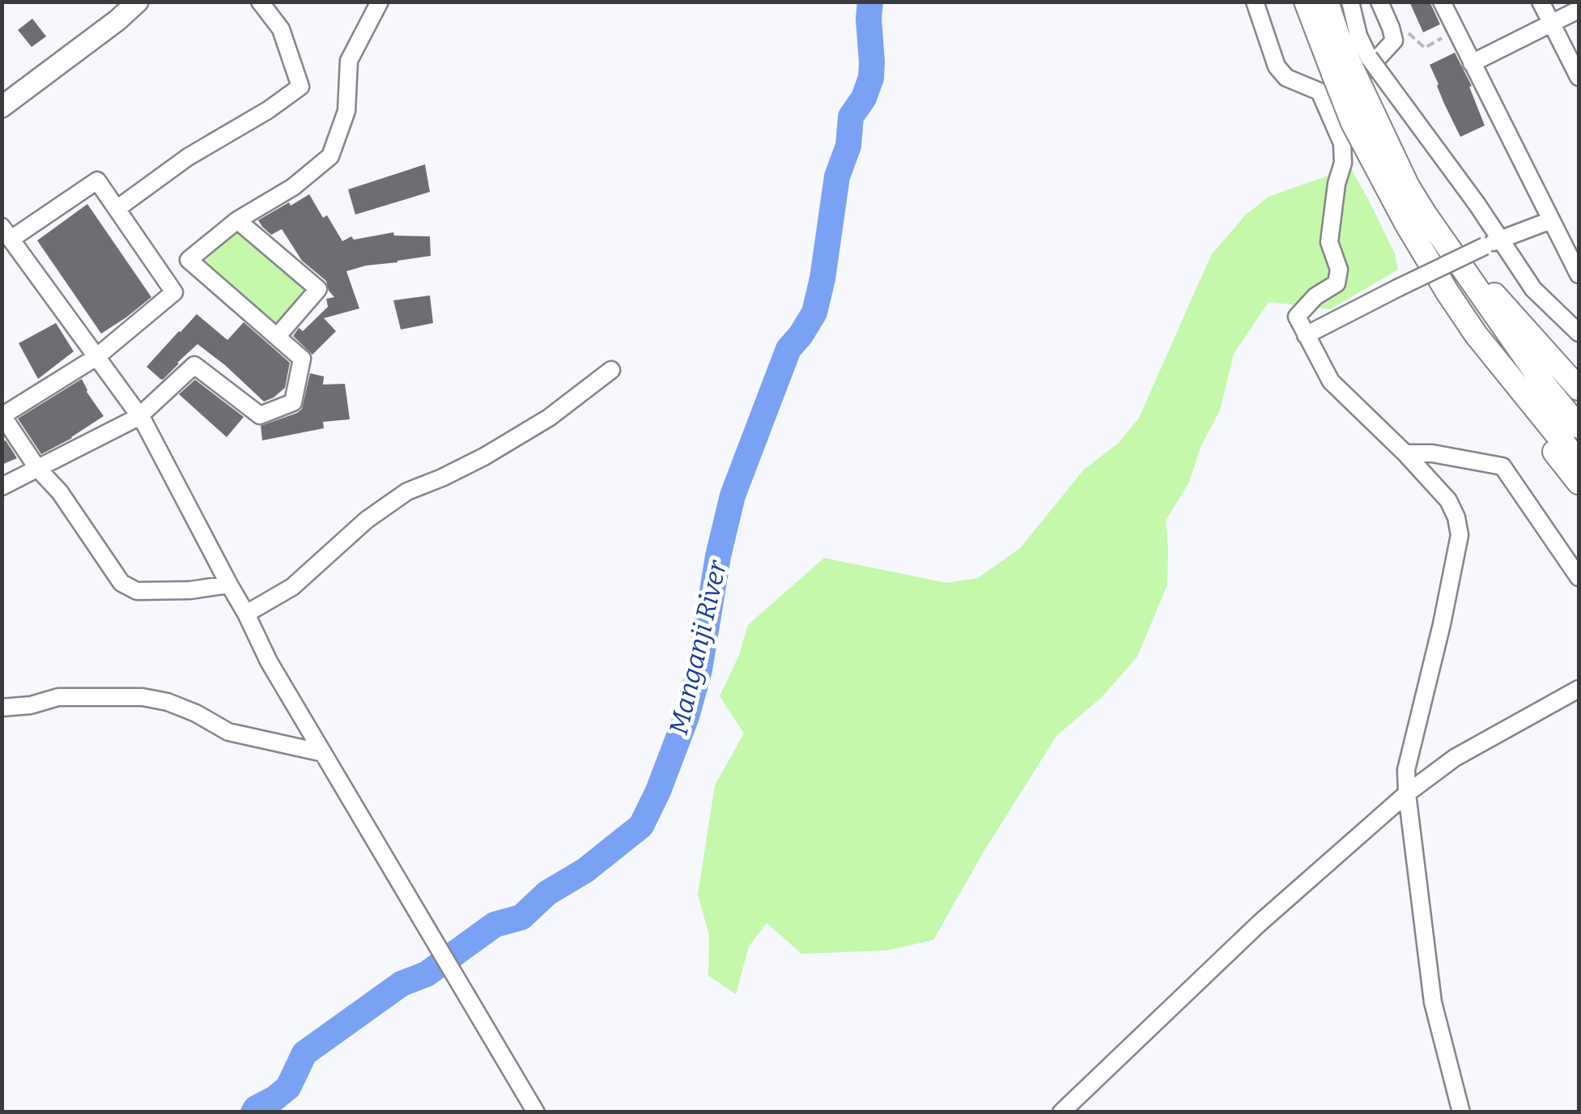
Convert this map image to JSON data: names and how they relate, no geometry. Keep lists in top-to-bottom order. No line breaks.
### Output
{"water":["Manganji River"]}
